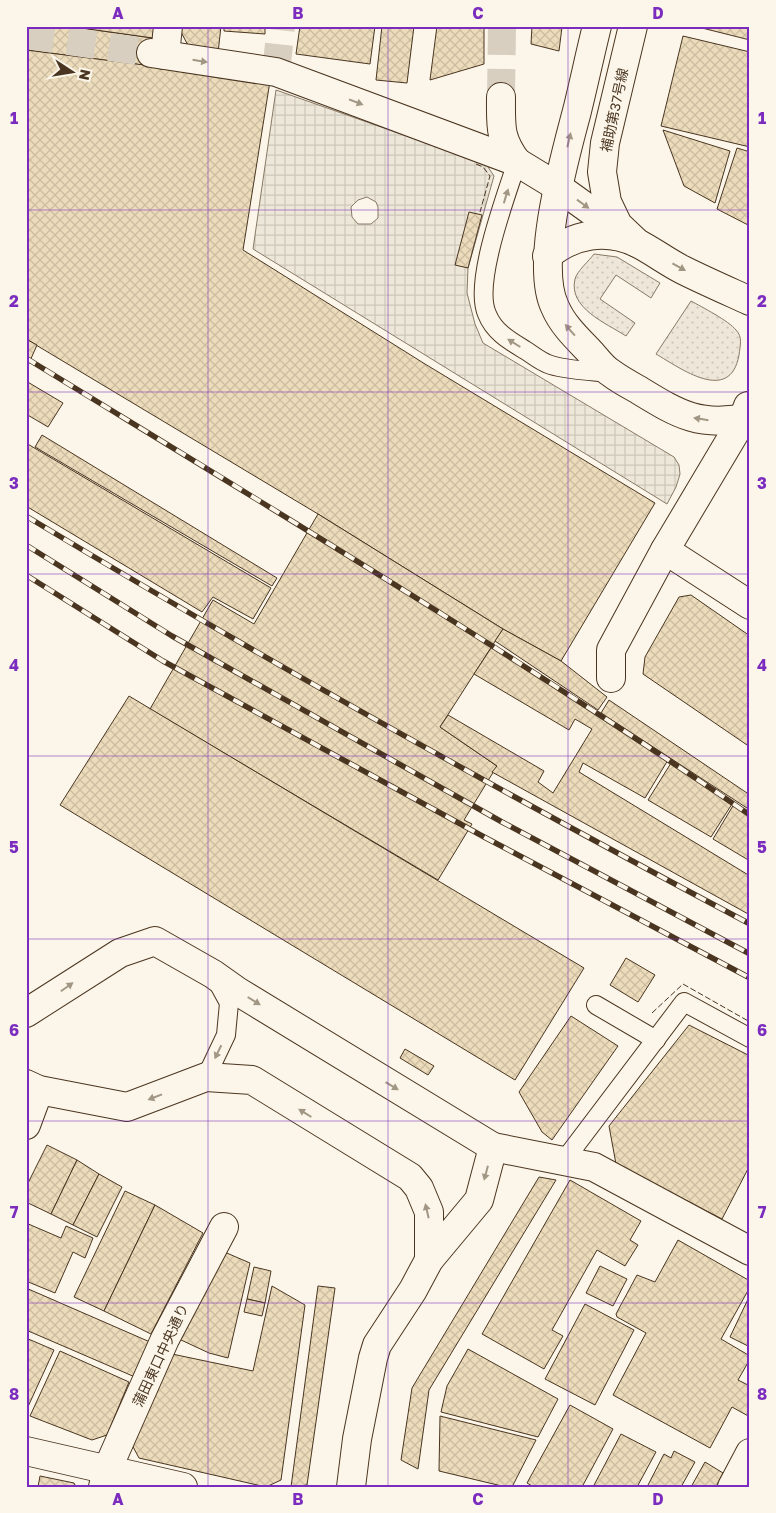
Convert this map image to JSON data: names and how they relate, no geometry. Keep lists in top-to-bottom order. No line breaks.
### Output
{"streets":{"street":["補助第37号線","蒲田東口中央通り"]},"north":"right","grid":{"columns":["A","B","C","D"],"rows":["1","2","3","4","5","6","7","8"]}}
